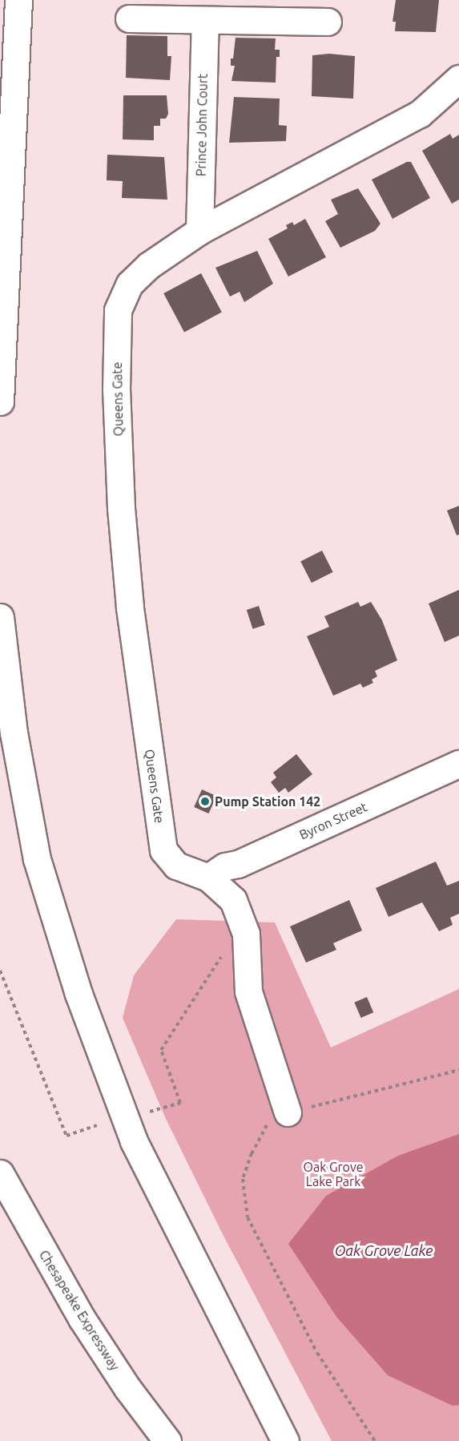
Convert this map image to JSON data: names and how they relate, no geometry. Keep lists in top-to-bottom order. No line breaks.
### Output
{"streets":{"main road":["Prince John Court","Queens Gate","Byron Street","Chesapeake Expressway"]},"crossings":[["Prince John Court","Queens Gate"],["Queens Gate","Byron Street"]],"water":["Oak Grove Lake"],"parks":["Oak Grove Lake Park"],"places":["Pump Station 142"]}
